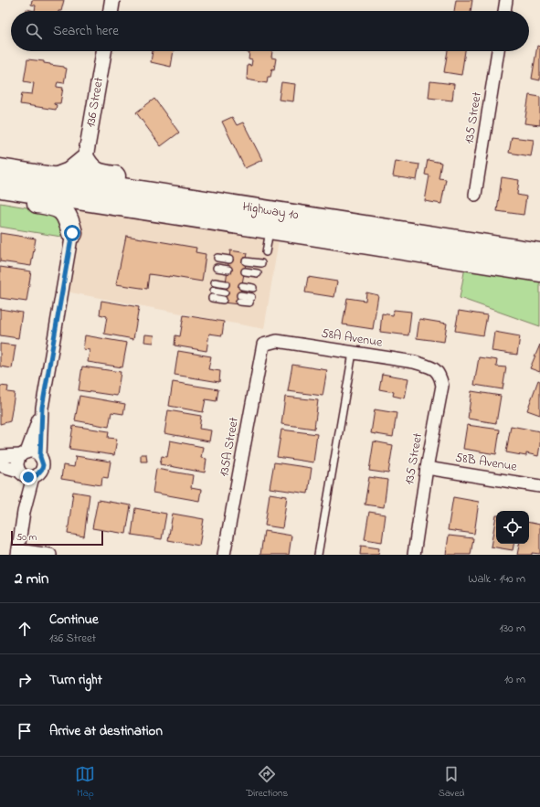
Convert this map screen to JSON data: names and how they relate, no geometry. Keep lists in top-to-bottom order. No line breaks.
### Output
{"streets":{"highway":["Highway 10"],"street":["136 Street","135 Street","58A Avenue","135A Street","58B Avenue"]},"crossings":[["135 Street","58A Avenue"],["135 Street","58B Avenue"],["58A Avenue","135A Street"]],"scale_bar":"50 m","page":{"search":"Search here","scale":"50 m","heading":["2 min","Walk · 140 m"],"list":[["Continue","136 Street","130 m"],["Turn right","10 m"],"Arrive at destination"],"nav":["Map","Directions","Saved"]}}
